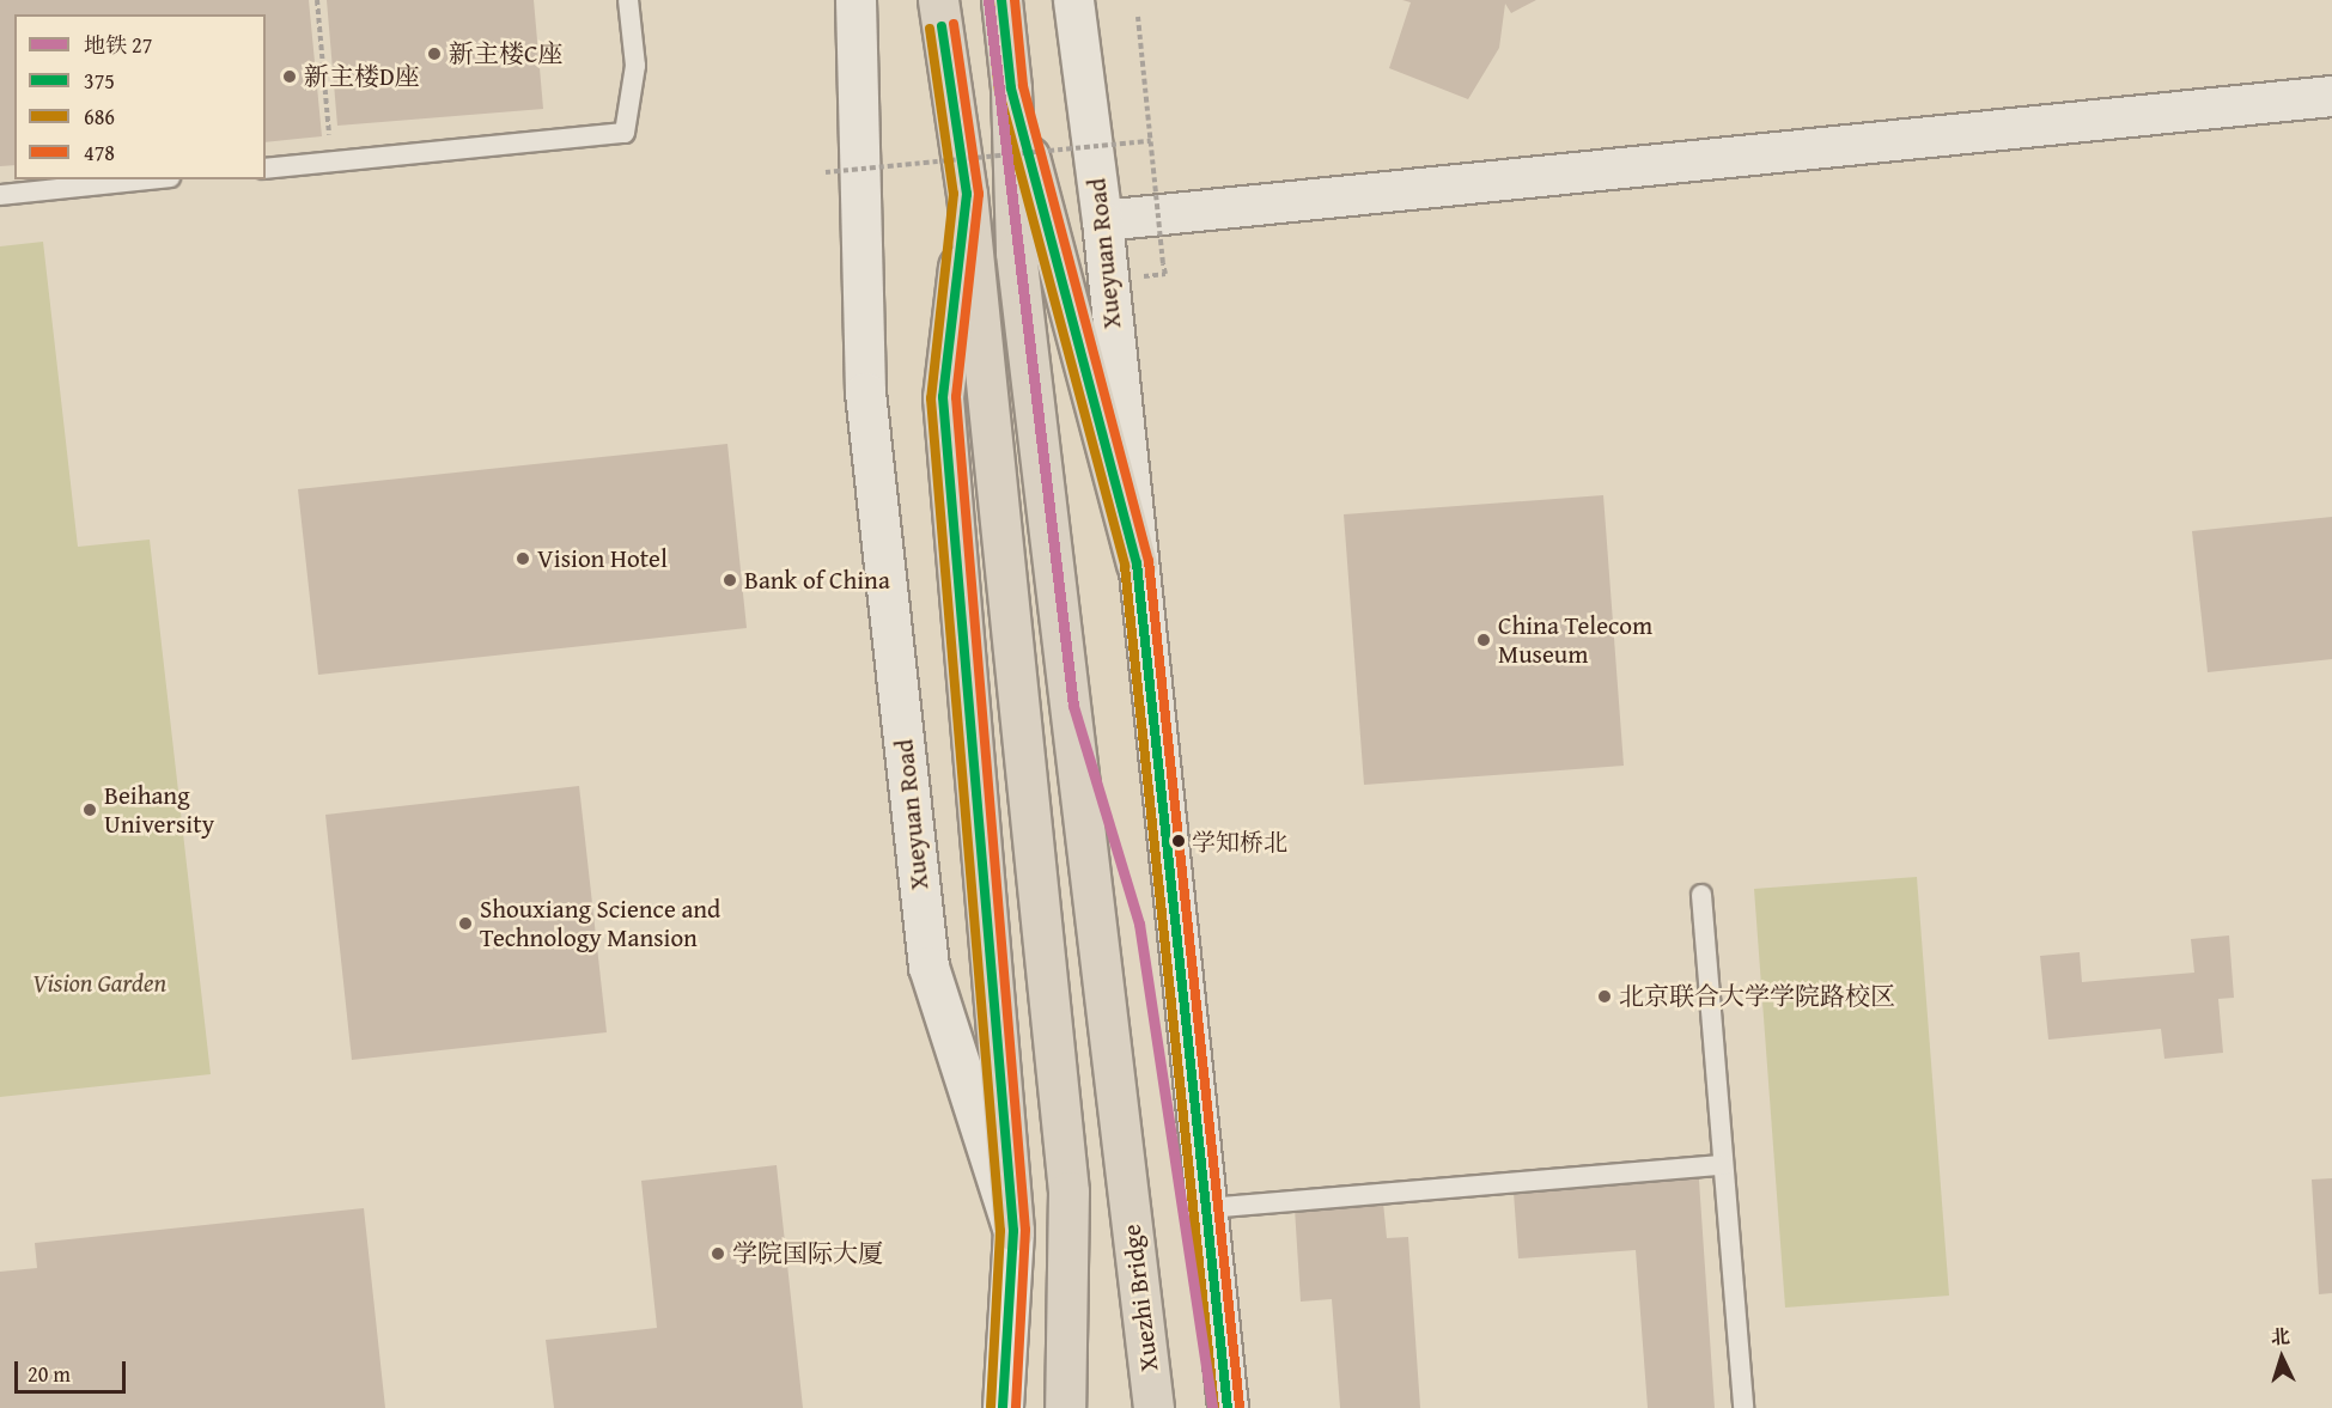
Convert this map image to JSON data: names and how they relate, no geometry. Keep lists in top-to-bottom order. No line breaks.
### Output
{"streets":{"highway":["Xuezhi Bridge"],"street":["Xueyuan Road"]},"parks":["Vision Garden"],"places":["新主楼C座","新主楼D座","Vision Hotel","Bank of China","China Telecom Museum","Beihang University","学知桥北","Shouxiang Science and Technology Mansion","北京联合大学学院路校区","学院国际大厦"],"lines":["metro line 27","transit line 375","transit line 478","transit line 686"],"legend":["地铁 27","375","686","478"],"scale_bar":"20 m","north":"top"}
